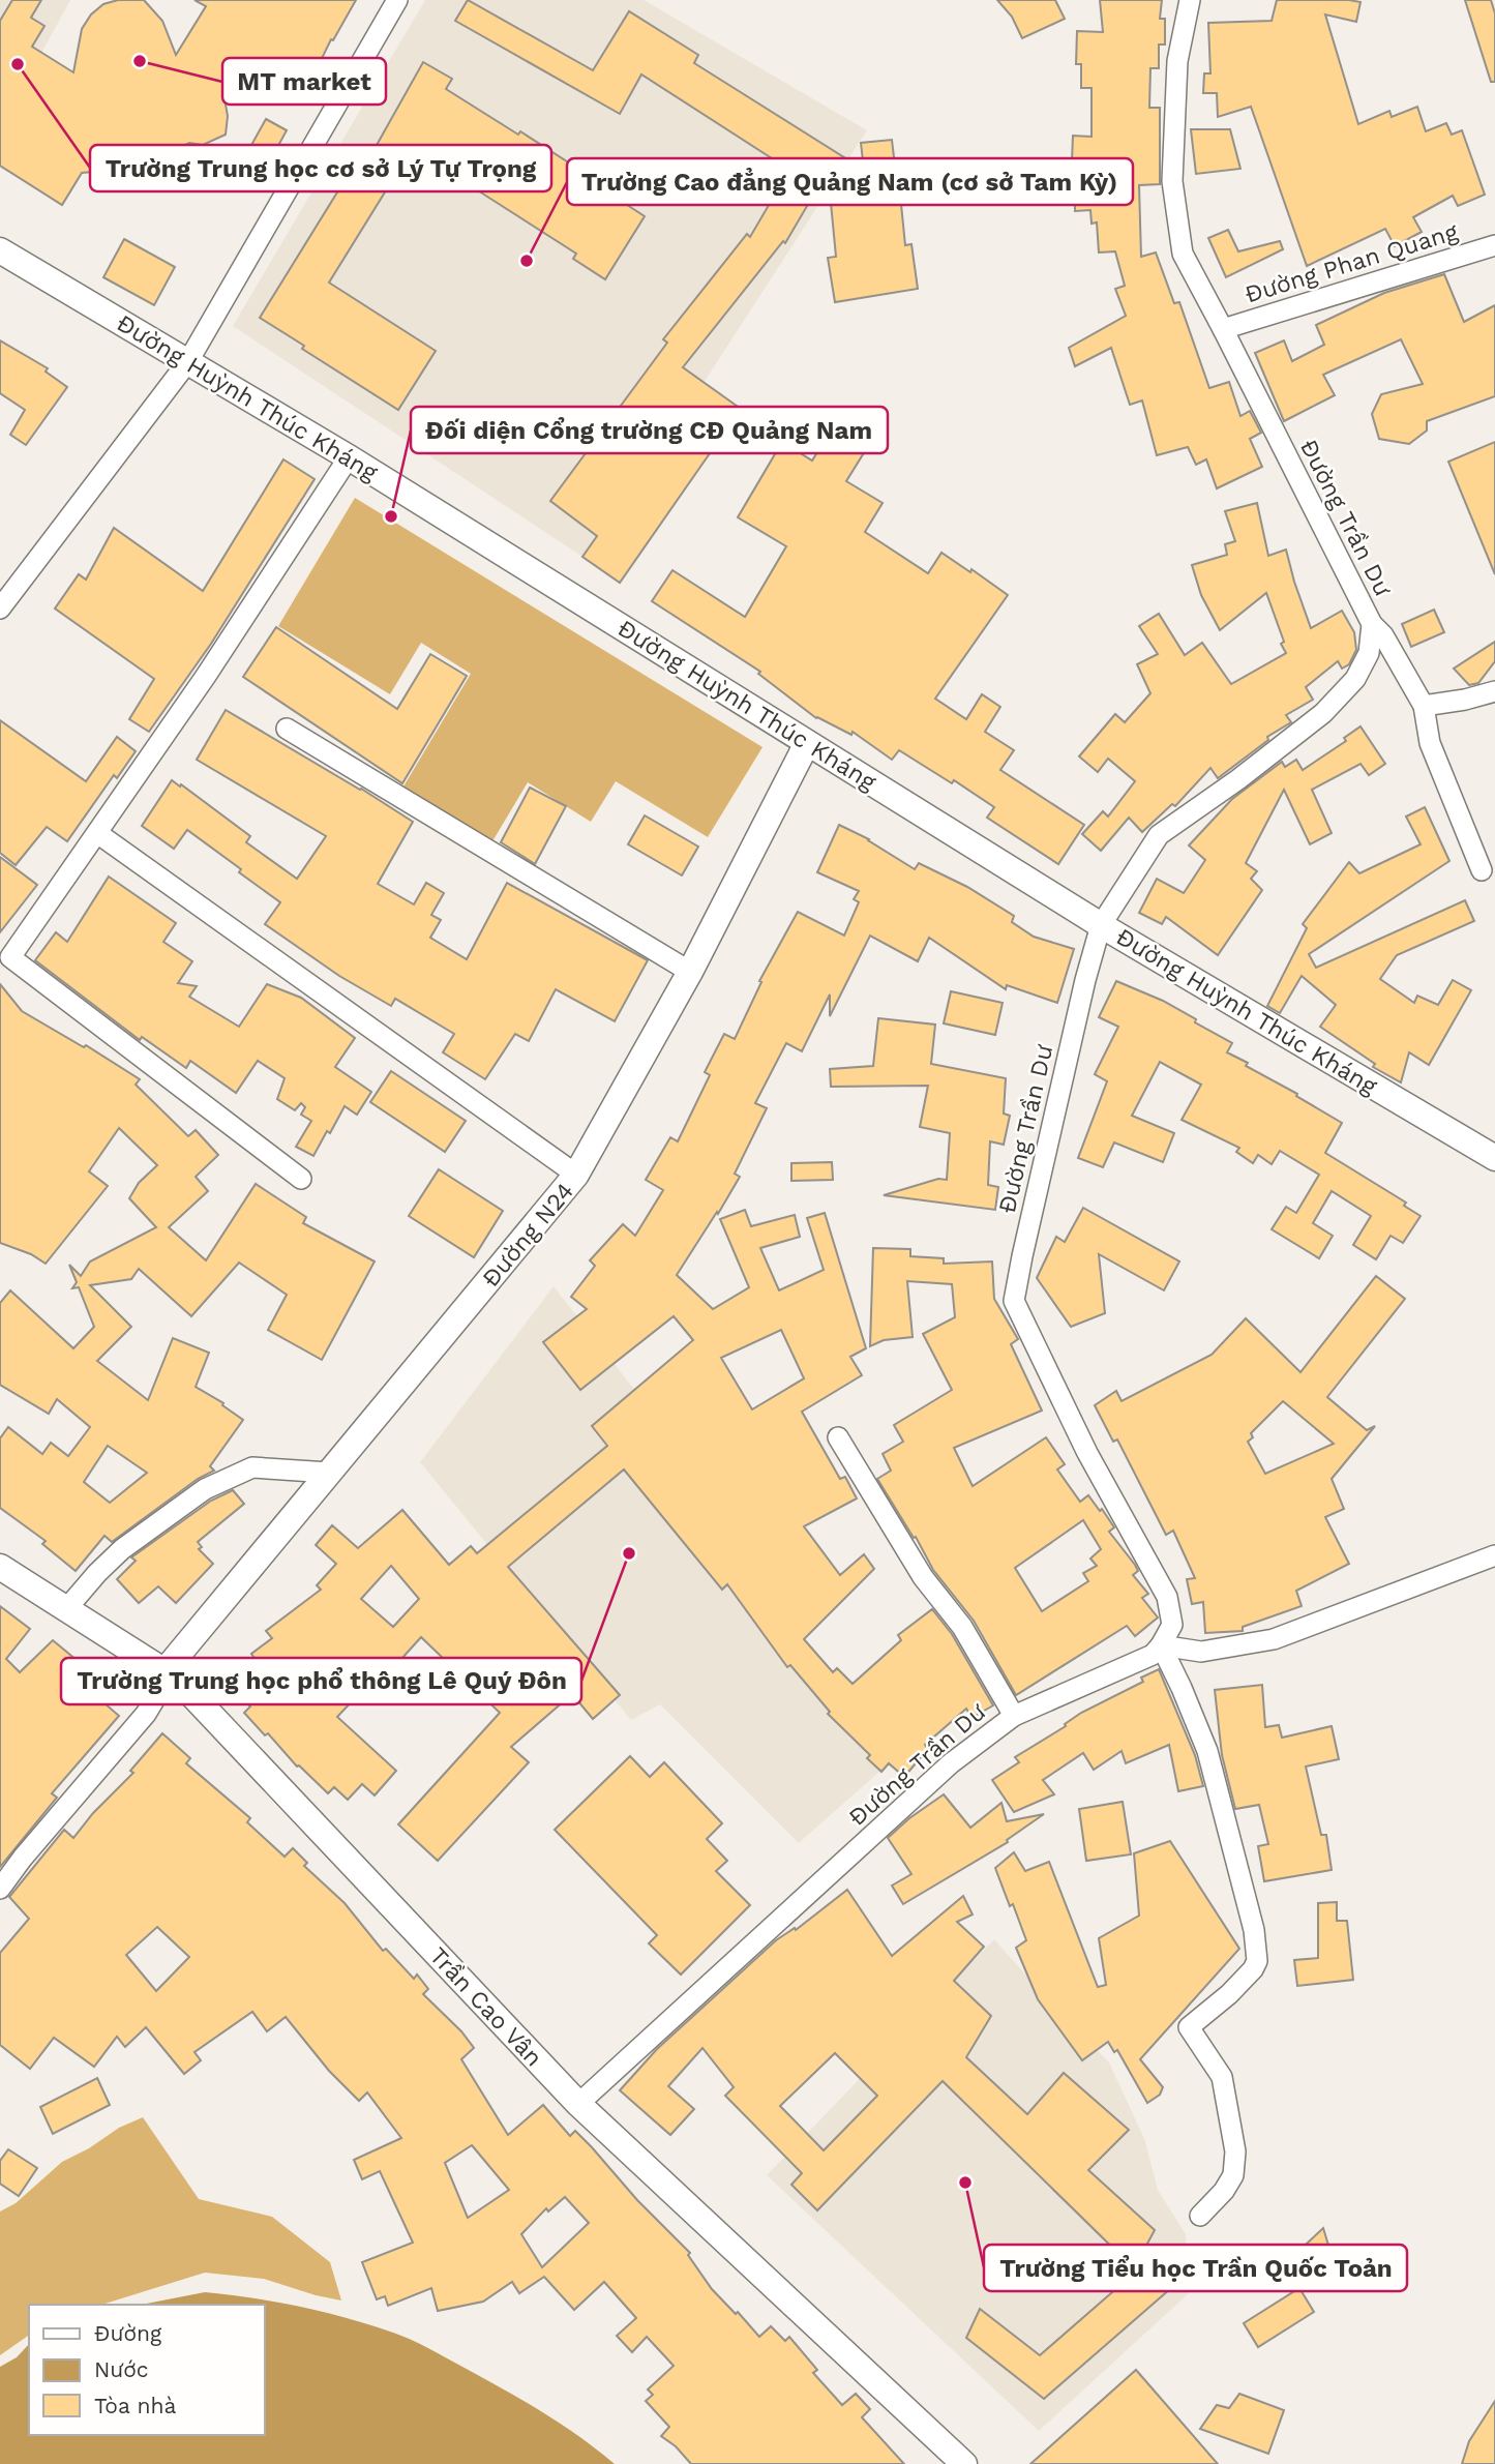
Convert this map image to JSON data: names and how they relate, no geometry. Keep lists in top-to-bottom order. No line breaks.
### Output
{"streets":{"street":["Đường Phan Quang","Đường Huỳnh Thúc Kháng","Đường Trần Dư","Đường N24","Trần Cao Vân"]},"crossings":[["Đường Phan Quang","Đường Trần Dư"],["Đường Huỳnh Thúc Kháng","Đường Trần Dư"],["Đường Huỳnh Thúc Kháng","Đường N24"],["Đường Trần Dư","Trần Cao Vân"],["Đường N24","Trần Cao Vân"]],"places":["MT market","Trường Trung học cơ sở Lý Tự Trọng","Trường Cao đẳng Quảng Nam (cơ sở Tam Kỳ)","Đối diện Cổng trường CĐ Quảng Nam","Trường Trung học phổ thông Lê Quý Đôn","Trường Tiểu học Trần Quốc Toản"],"legend":["Đường","Nước","Tòa nhà"]}
